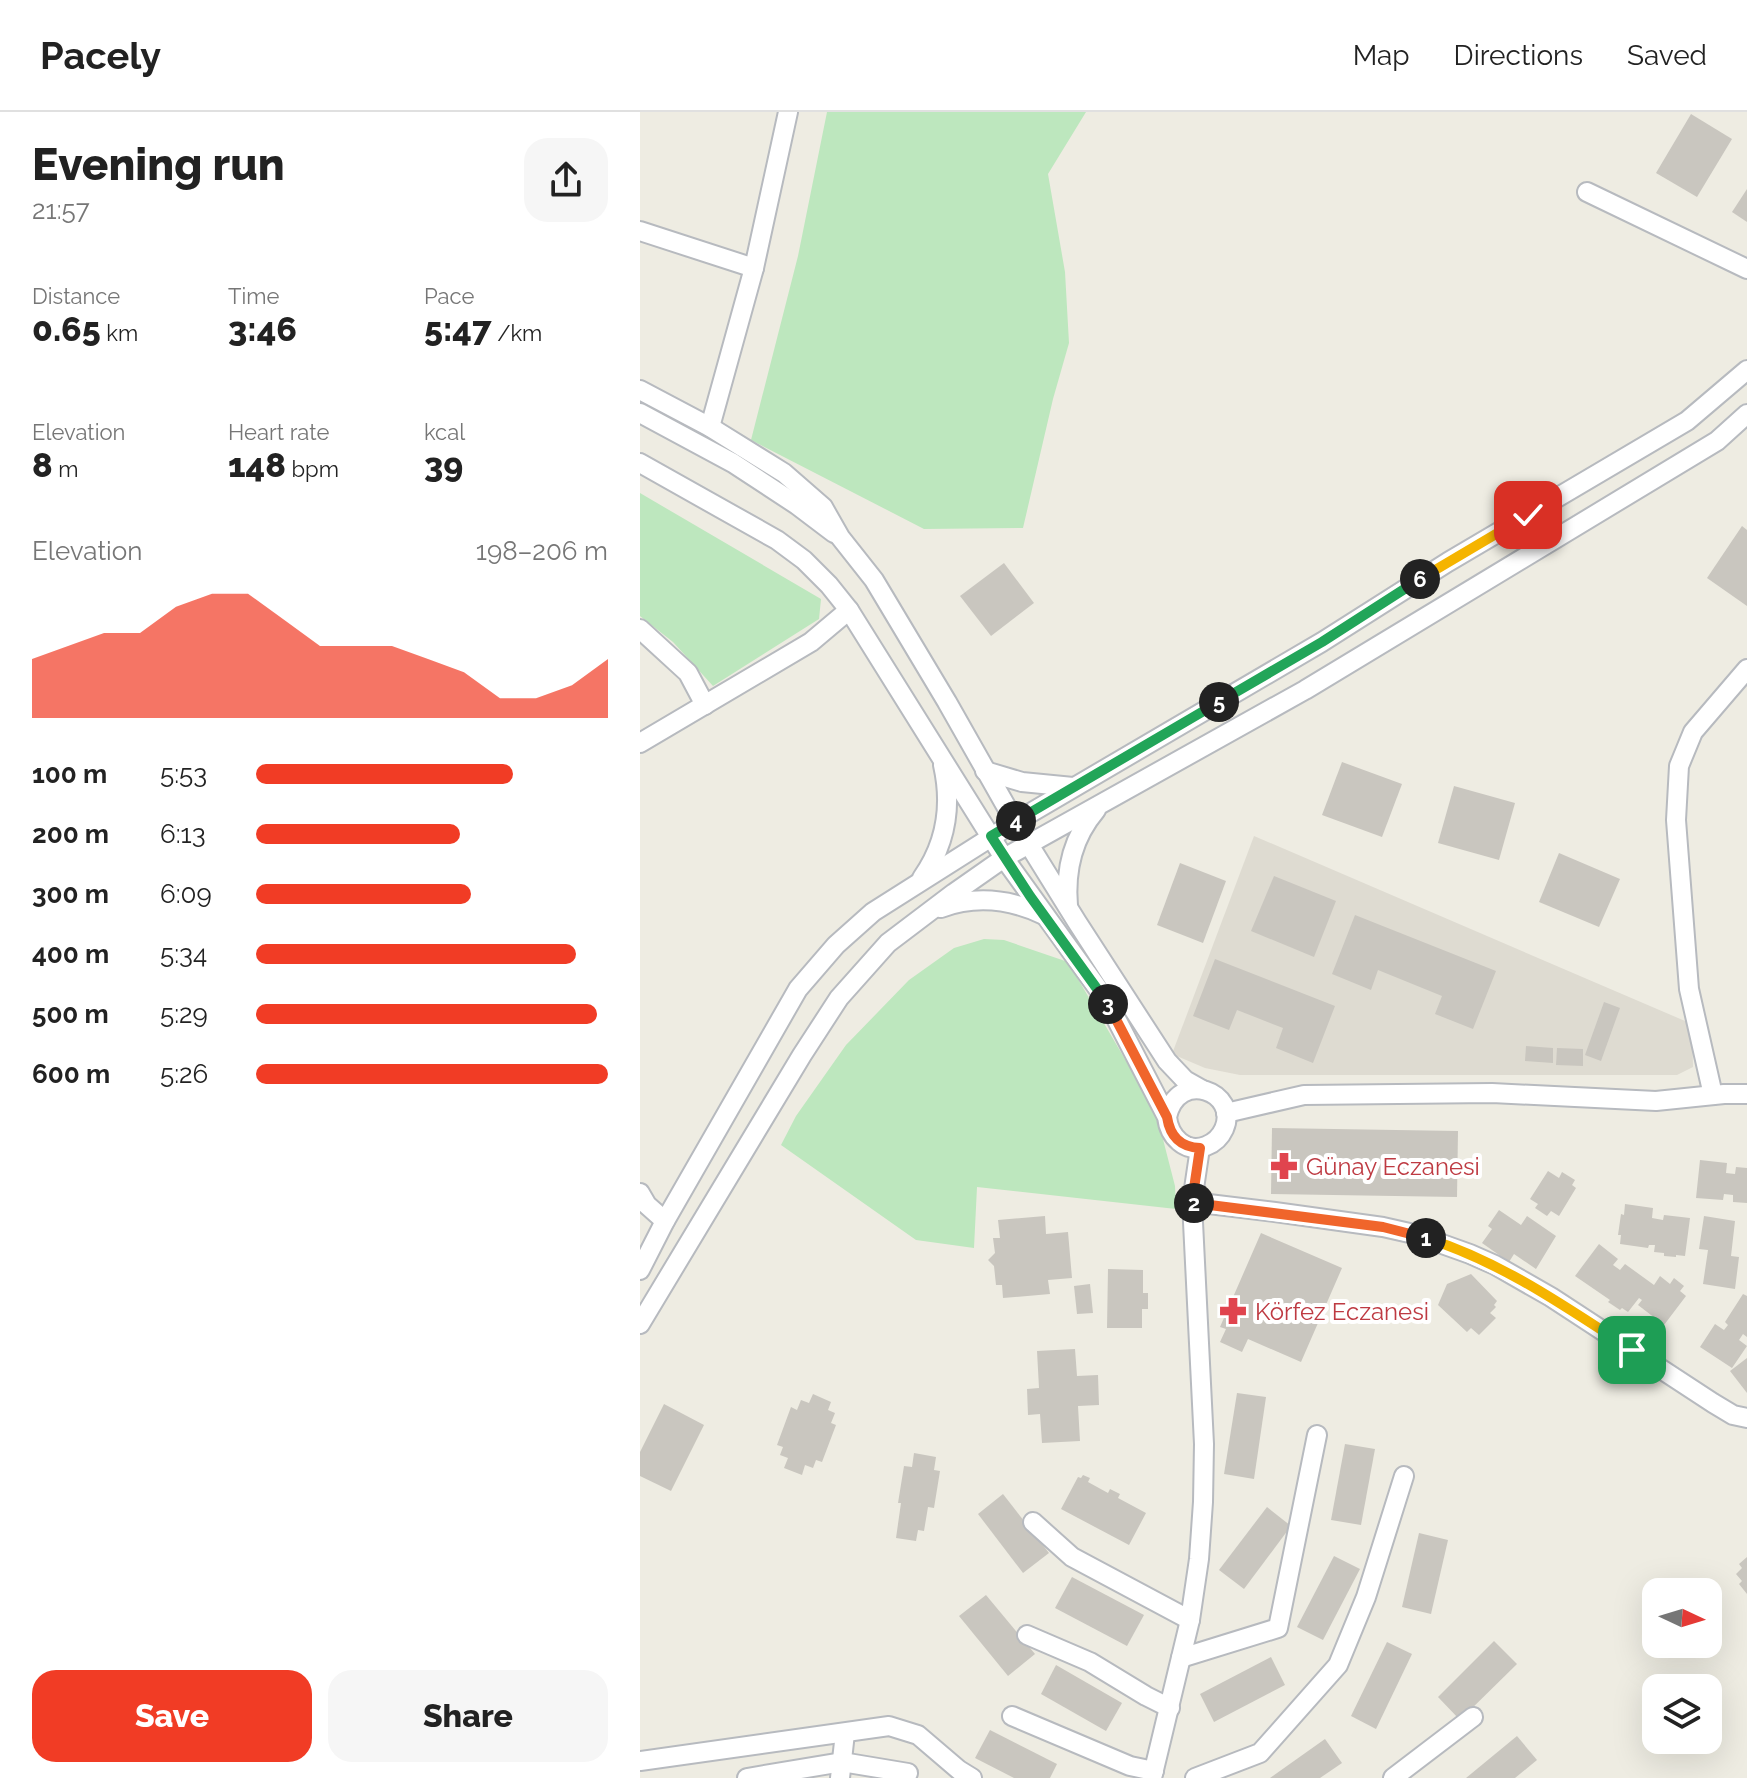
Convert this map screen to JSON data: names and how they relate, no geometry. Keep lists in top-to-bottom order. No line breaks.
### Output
{"places":{"pharmacy":["Günay Eczanesi","Körfez Eczanesi"]},"north":"right","page":{"header":"Pacely","nav":["Map","Directions","Saved"],"heading":["Evening run","21:57"],"stats":[["Distance","0.65 km"],["Time","3:46"],["Pace","5:47 /km"],["Elevation","8 m"],["Heart rate","148 bpm"],["kcal","39"]],"chart":["Elevation","198–206 m"],"pins":["6","5","4","3","2","1"],"list":[{"name":"100 m","note":"5:53"},{"name":"200 m","note":"6:13"},{"name":"300 m","note":"6:09"},{"name":"400 m","note":"5:34"},{"name":"500 m","note":"5:29"},{"name":"600 m","note":"5:26"}],"buttons":["Save","Share"]}}
